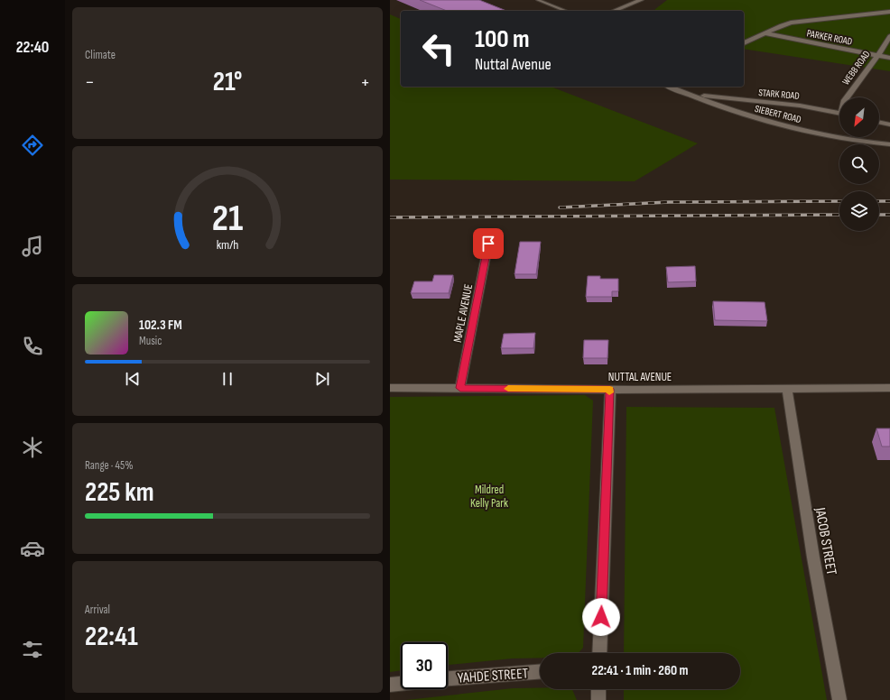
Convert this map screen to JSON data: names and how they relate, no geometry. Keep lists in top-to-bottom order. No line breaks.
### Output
{"streets":{"street":["PARKER ROAD","WEBB ROAD","STARK ROAD","SIEBERT ROAD","MAPLE AVENUE","NUTTAL AVENUE","JACOB STREET","YAHDE STREET"]},"crossings":[["PARKER ROAD","WEBB ROAD"],["STARK ROAD","SIEBERT ROAD"],["MAPLE AVENUE","NUTTAL AVENUE"],["NUTTAL AVENUE","JACOB STREET"]],"parks":["Mildred Kelly Park"],"north":"bottom left","page":{"tabs":"22:40","tile":["Climate",["Range · 45%","225 km"],["Arrival","22:41"]],"turn":["100 m","Nuttal Avenue"],"heat":["−","21°","+"],"song":["102.3 FM","Music"],"limit":"30","trip":"22:41 · 1 min · 260 m","gauge":["21","km/h"]}}
